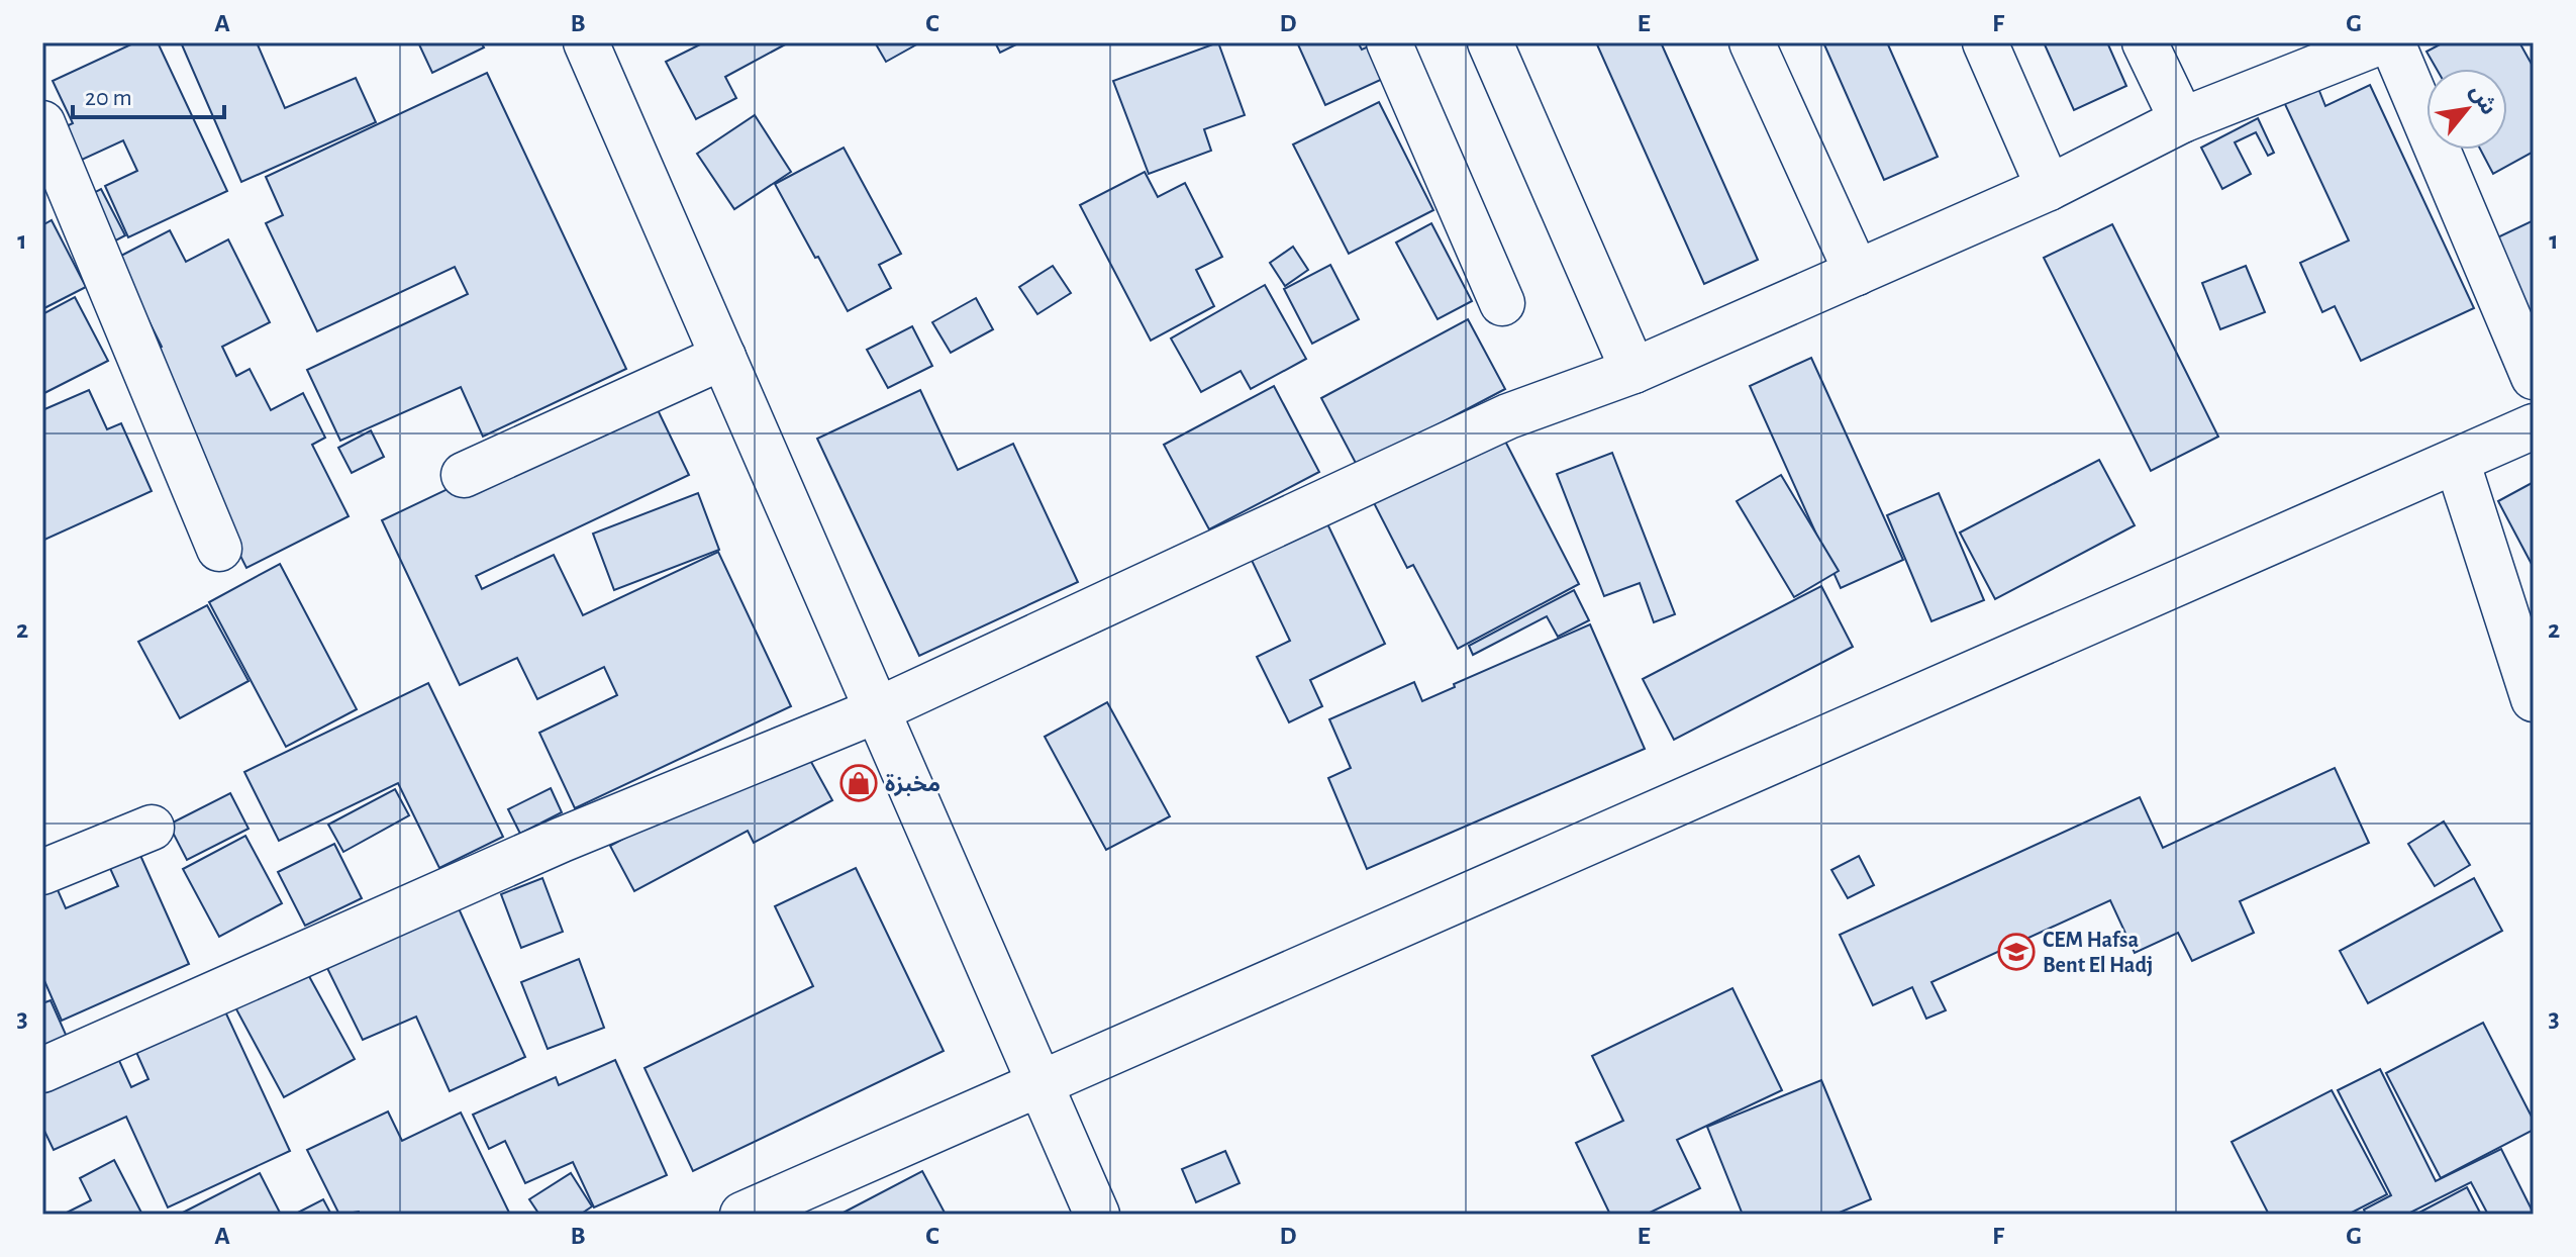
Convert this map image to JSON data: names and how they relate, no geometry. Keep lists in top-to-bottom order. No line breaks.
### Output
{"places":{"shop":["مخبزة"],"school or university":["CEM Hafsa Bent El Hadj"]},"scale_bar":"20 m","north":"top right","grid":{"columns":["A","B","C","D","E","F","G"],"rows":["1","2","3"]}}
